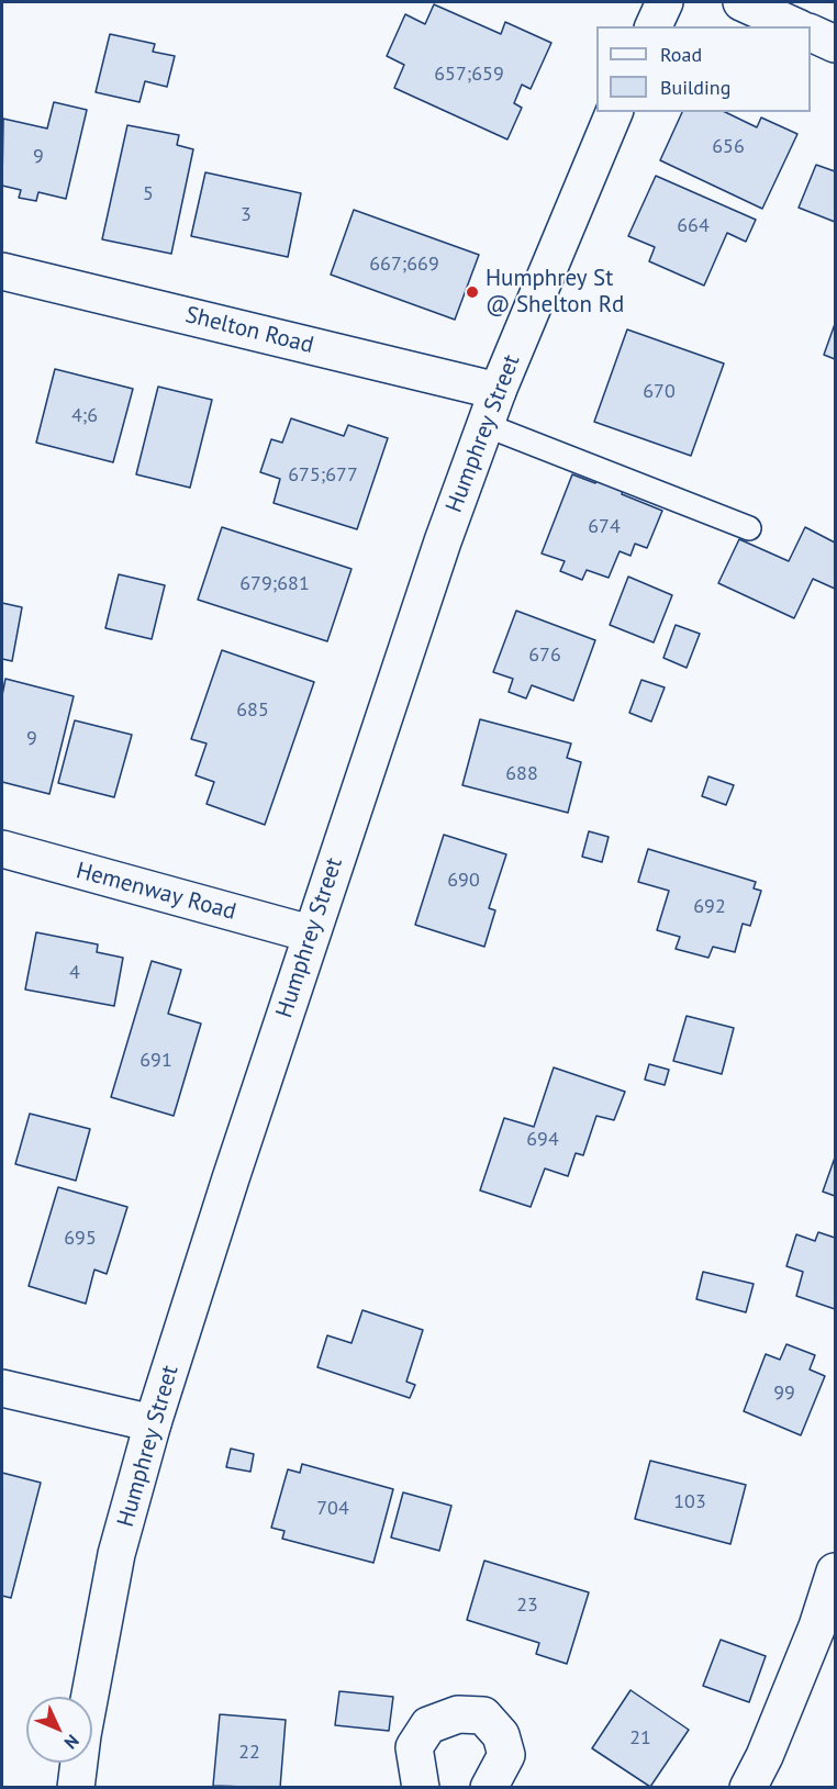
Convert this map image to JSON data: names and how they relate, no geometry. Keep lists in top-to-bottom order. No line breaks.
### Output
{"streets":{"main road":["Shelton Road","Humphrey Street","Hemenway Road"]},"crossings":[["Shelton Road","Humphrey Street"],["Humphrey Street","Hemenway Road"]],"places":["Humphrey St @ Shelton Rd"],"house_numbers":["657;659","656","9","5","3","664","667;669","670","4;6","675;677","674","679;681","676","685","9","688","690","692","4","691","694","695","99","103","704","23","21","22"],"legend":["Road","Building"],"north":"bottom right"}
